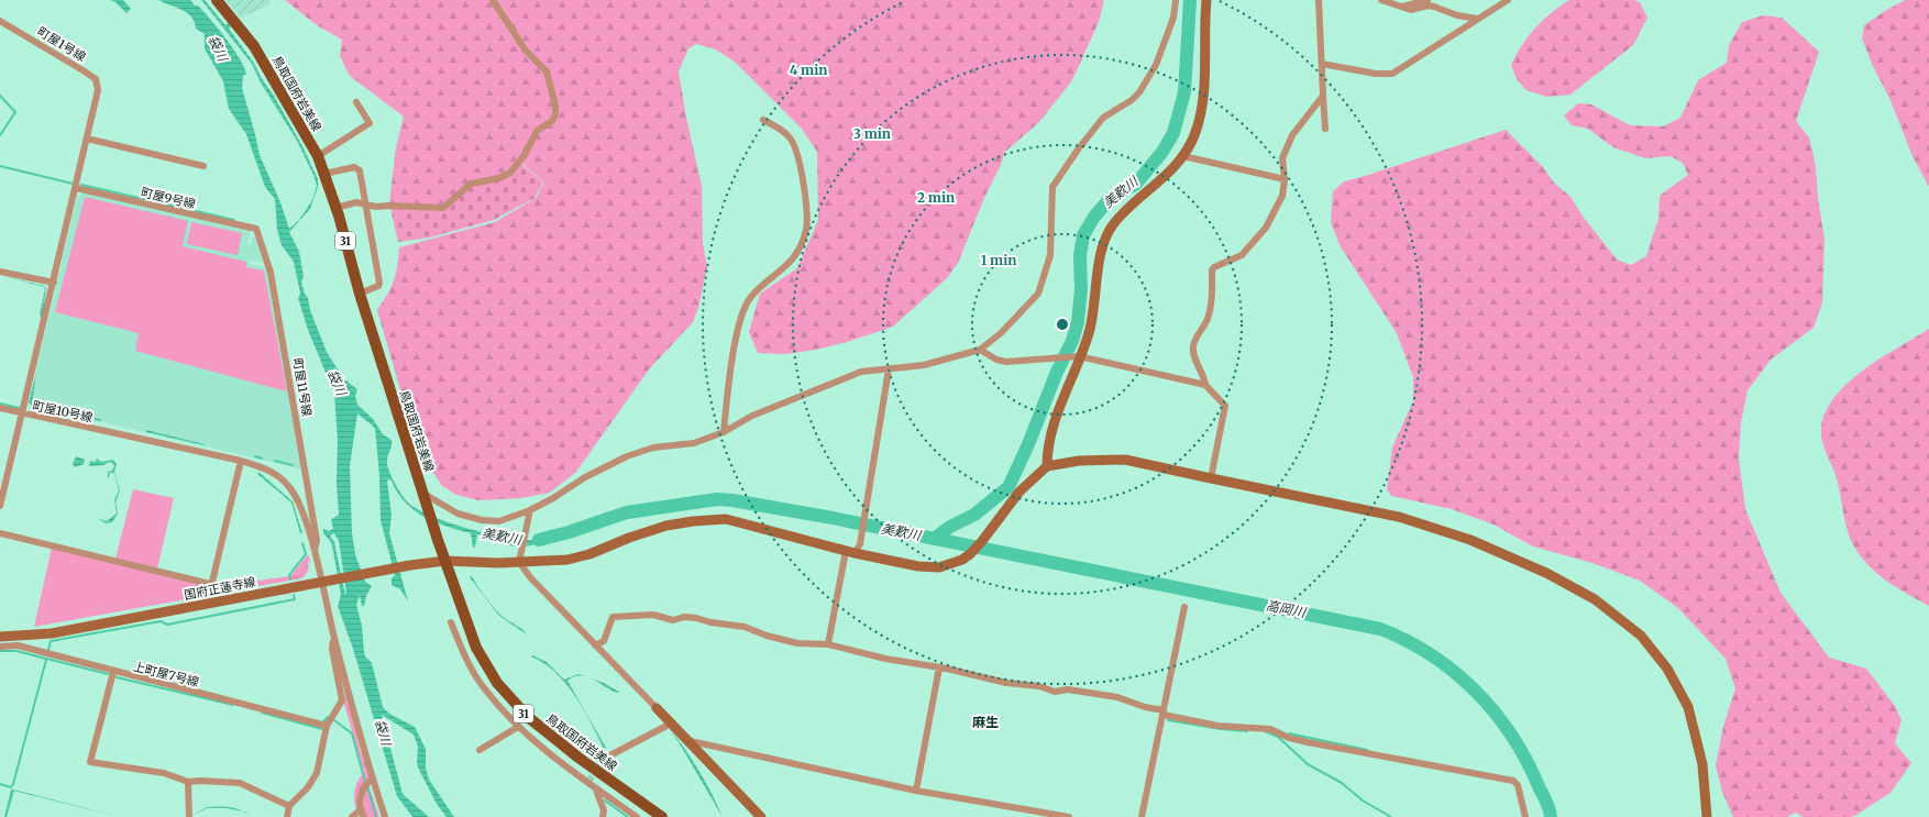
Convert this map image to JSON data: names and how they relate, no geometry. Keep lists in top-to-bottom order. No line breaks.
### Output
{"streets":{"main road":["鳥取国府岩美線","31"],"street":["町屋1号線","町屋9号線","町屋11号線","町屋10号線","国府正蓮寺線","上町屋7号線"]},"crossings":[["町屋1号線","町屋10号線"],["鳥取国府岩美線","国府正蓮寺線"],["町屋9号線","町屋11号線"],["町屋9号線","町屋10号線"],["町屋11号線","町屋10号線"],["町屋10号線","国府正蓮寺線"]],"districts":["麻生"],"water":["袋川","美歎川","高岡川"],"rings":["4 min","3 min","2 min","1 min"]}
